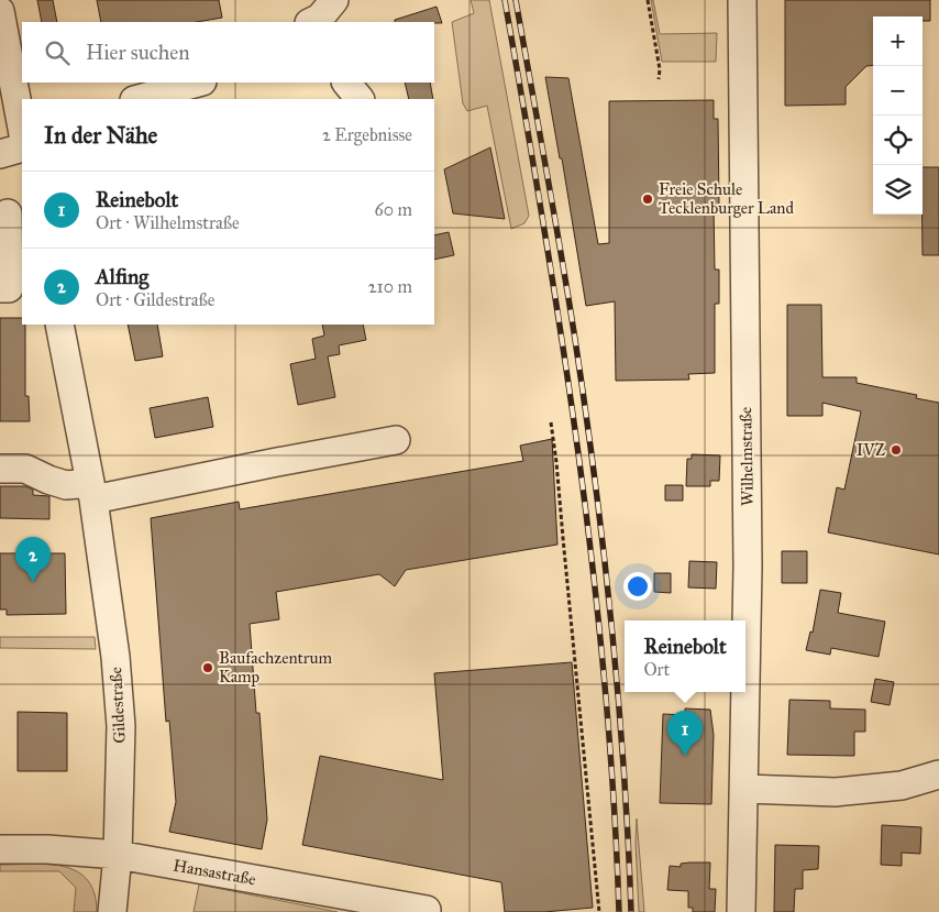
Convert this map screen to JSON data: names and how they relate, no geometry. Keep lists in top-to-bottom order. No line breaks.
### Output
{"streets":{"street":["Wilhelmstraße","Gildestraße","Hansastraße"]},"crossings":[["Gildestraße","Hansastraße"]],"places":["Freie Schule Tecklenburger Land","IVZ","Baufachzentrum Kamp"],"page":{"map_buttons":["+","−"],"search":"Hier suchen","heading":["In der Nähe","2 Ergebnisse"],"list":[{"mark":"1","name":"Reinebolt","note":"Ort · Wilhelmstraße","value":"60 m"},{"mark":"2","name":"Alfing","note":"Ort · Gildestraße","value":"210 m"}],"pins":["2","1"],"popup":["Reinebolt","Ort"]}}
